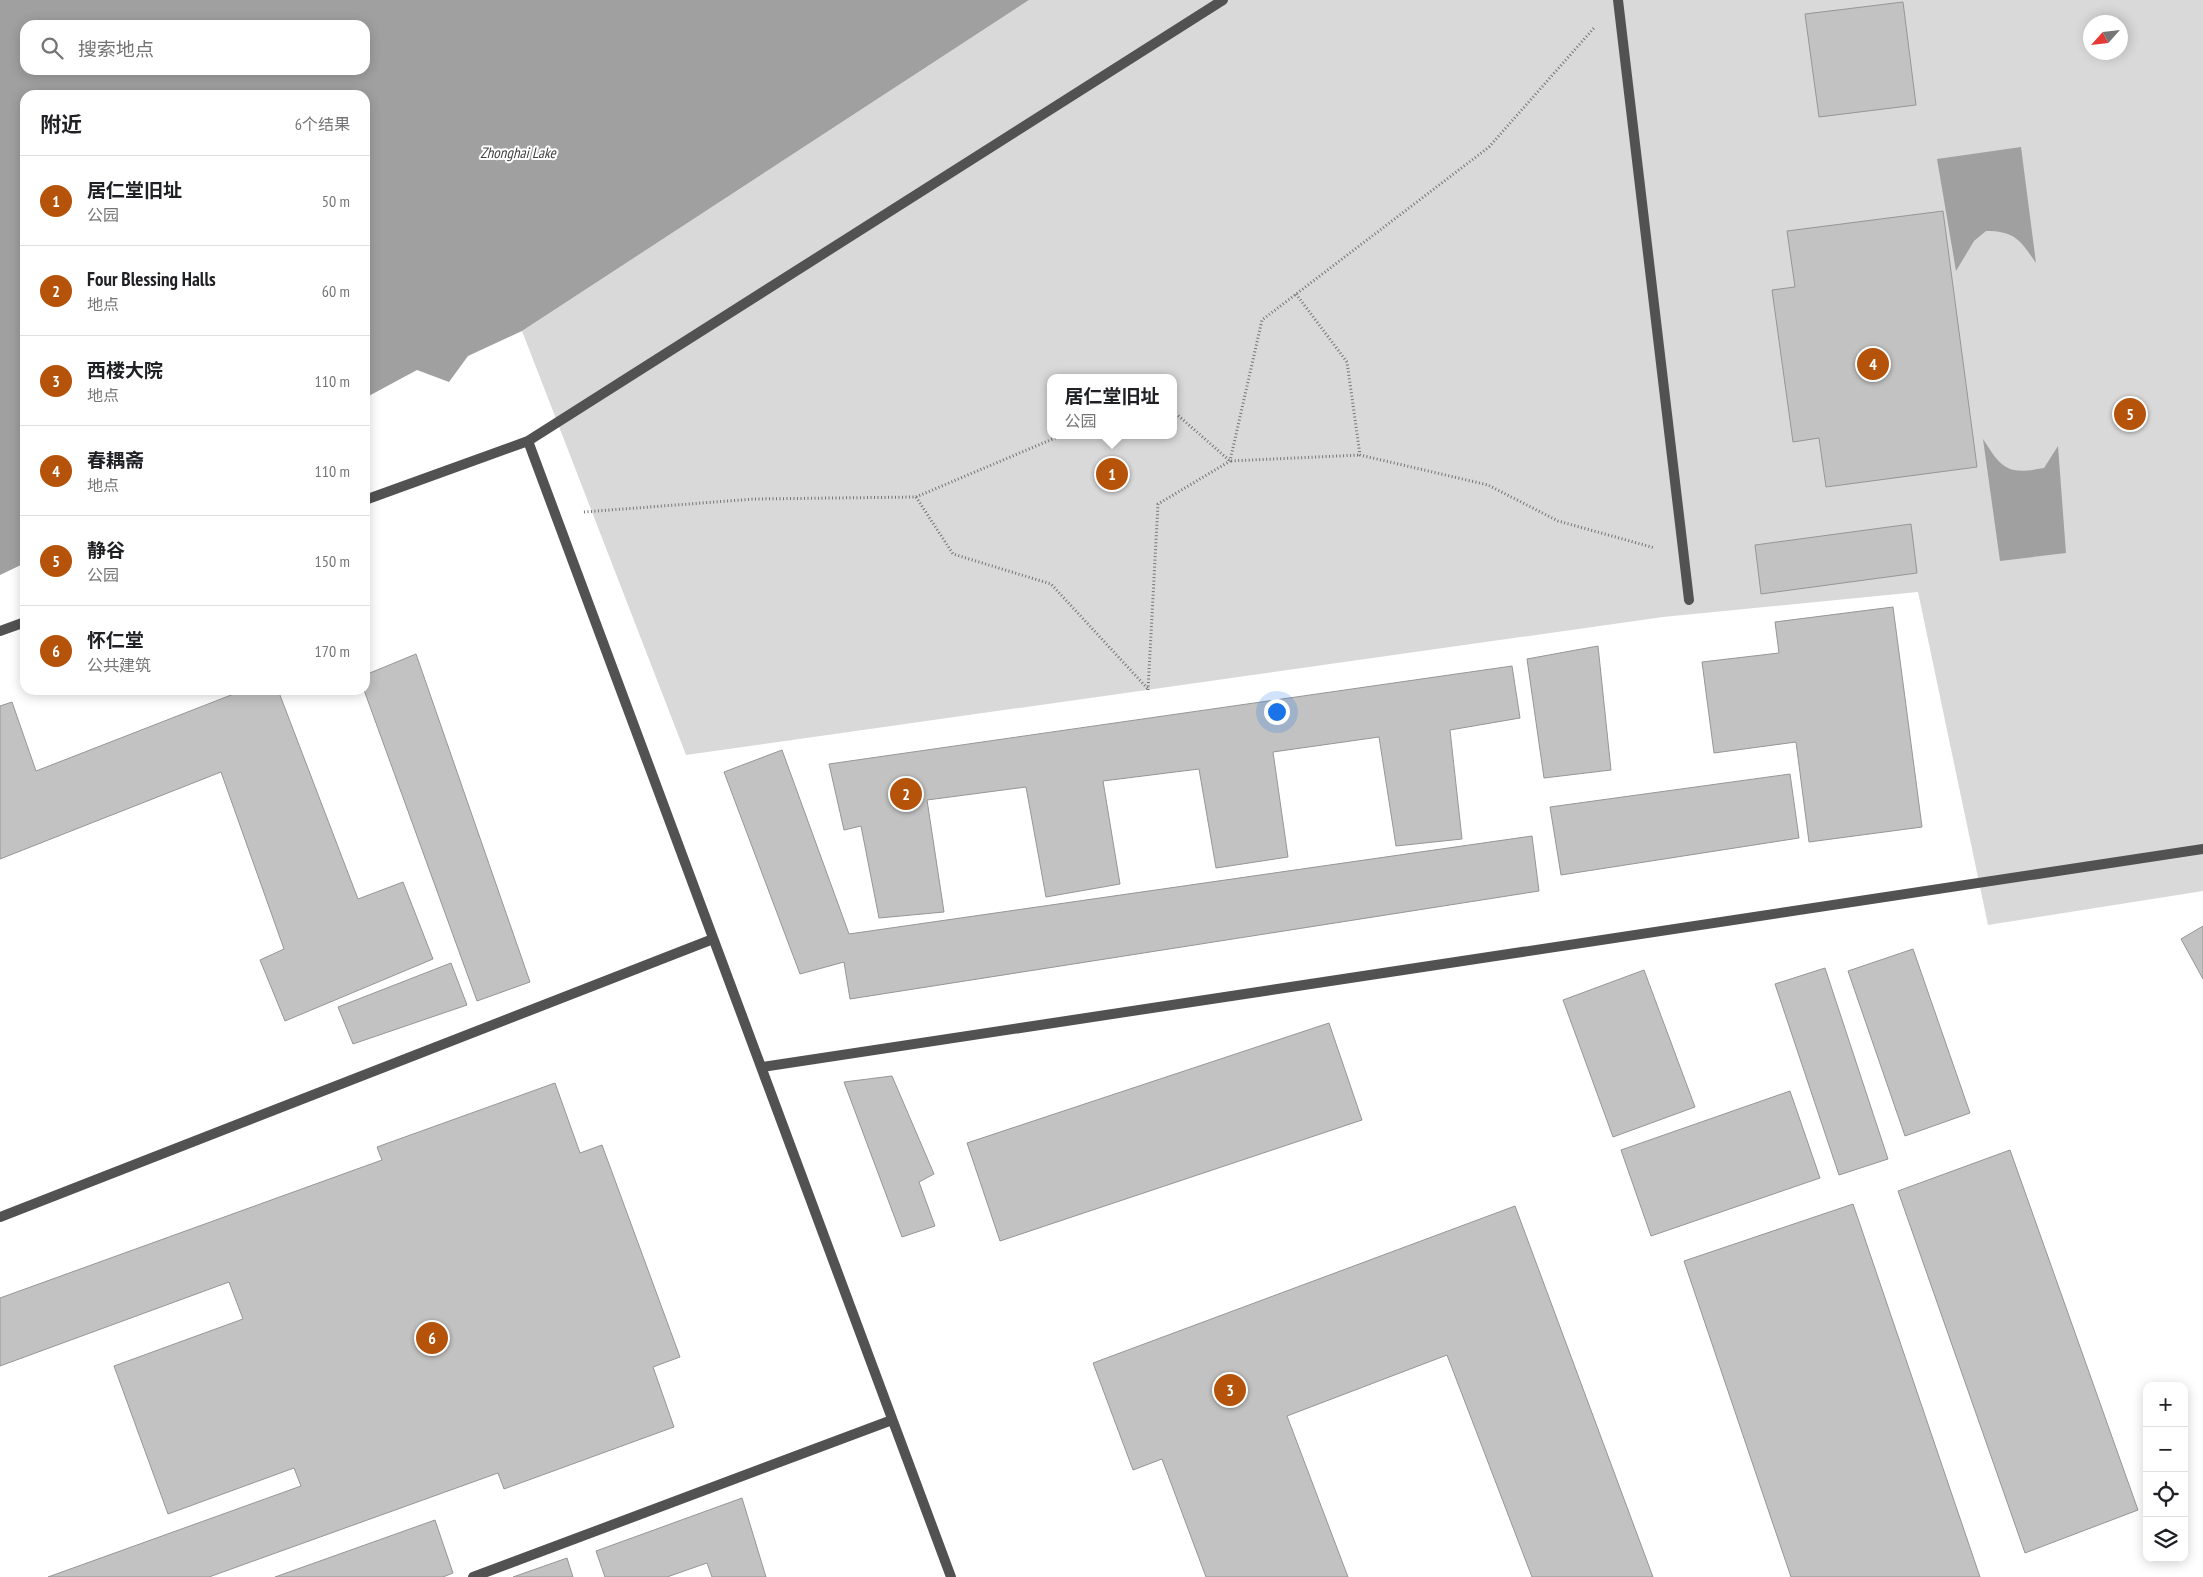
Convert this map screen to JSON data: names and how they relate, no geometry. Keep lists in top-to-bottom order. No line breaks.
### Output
{"water":["Zhonghai Lake"],"north":"bottom left","page":{"search":"搜索地点","heading":["附近","6个结果"],"list":[{"mark":"1","name":"居仁堂旧址","note":"公园","value":"50 m"},{"mark":"2","name":"Four Blessing Halls","note":"地点","value":"60 m"},{"mark":"3","name":"西楼大院","note":"地点","value":"110 m"},{"mark":"4","name":"春耦斋","note":"地点","value":"110 m"},{"mark":"5","name":"静谷","note":"公园","value":"150 m"},{"mark":"6","name":"怀仁堂","note":"公共建筑","value":"170 m"}],"pins":["4","5","1","2","6","3"],"popup":["居仁堂旧址","公园"],"map_buttons":["+","−"]}}
